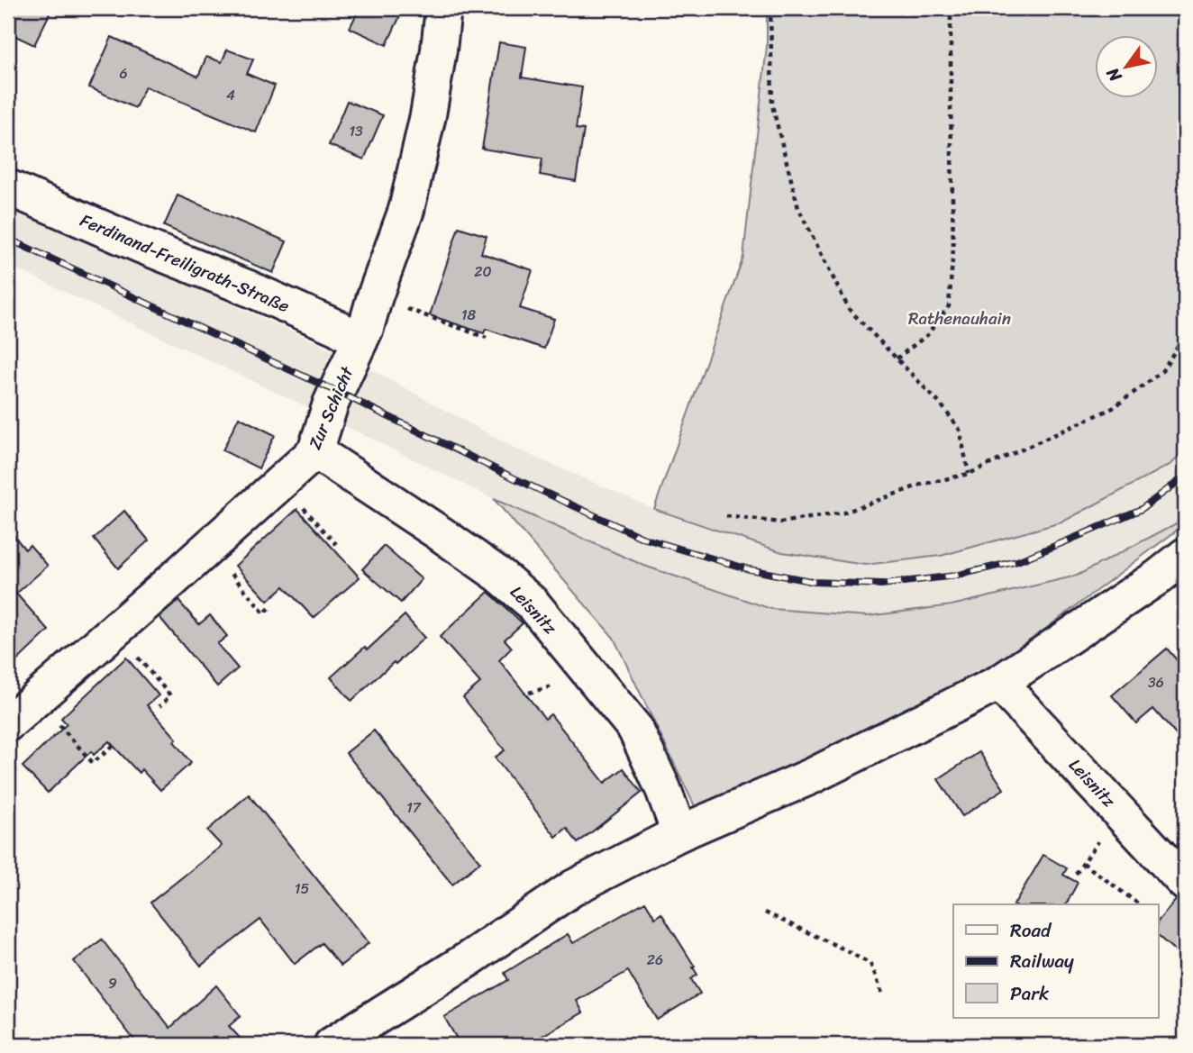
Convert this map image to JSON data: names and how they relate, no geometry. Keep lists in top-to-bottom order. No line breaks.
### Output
{"streets":{"street":["Ferdinand-Freiligrath-Straße","Zur Schicht","Leisnitz"]},"crossings":[["Ferdinand-Freiligrath-Straße","Zur Schicht"],["Zur Schicht","Leisnitz"]],"parks":["Rathenauhain"],"house_numbers":["6","4","13","20","18","36","17","15","26","9"],"legend":["Road","Railway","Park"],"north":"bottom left"}
